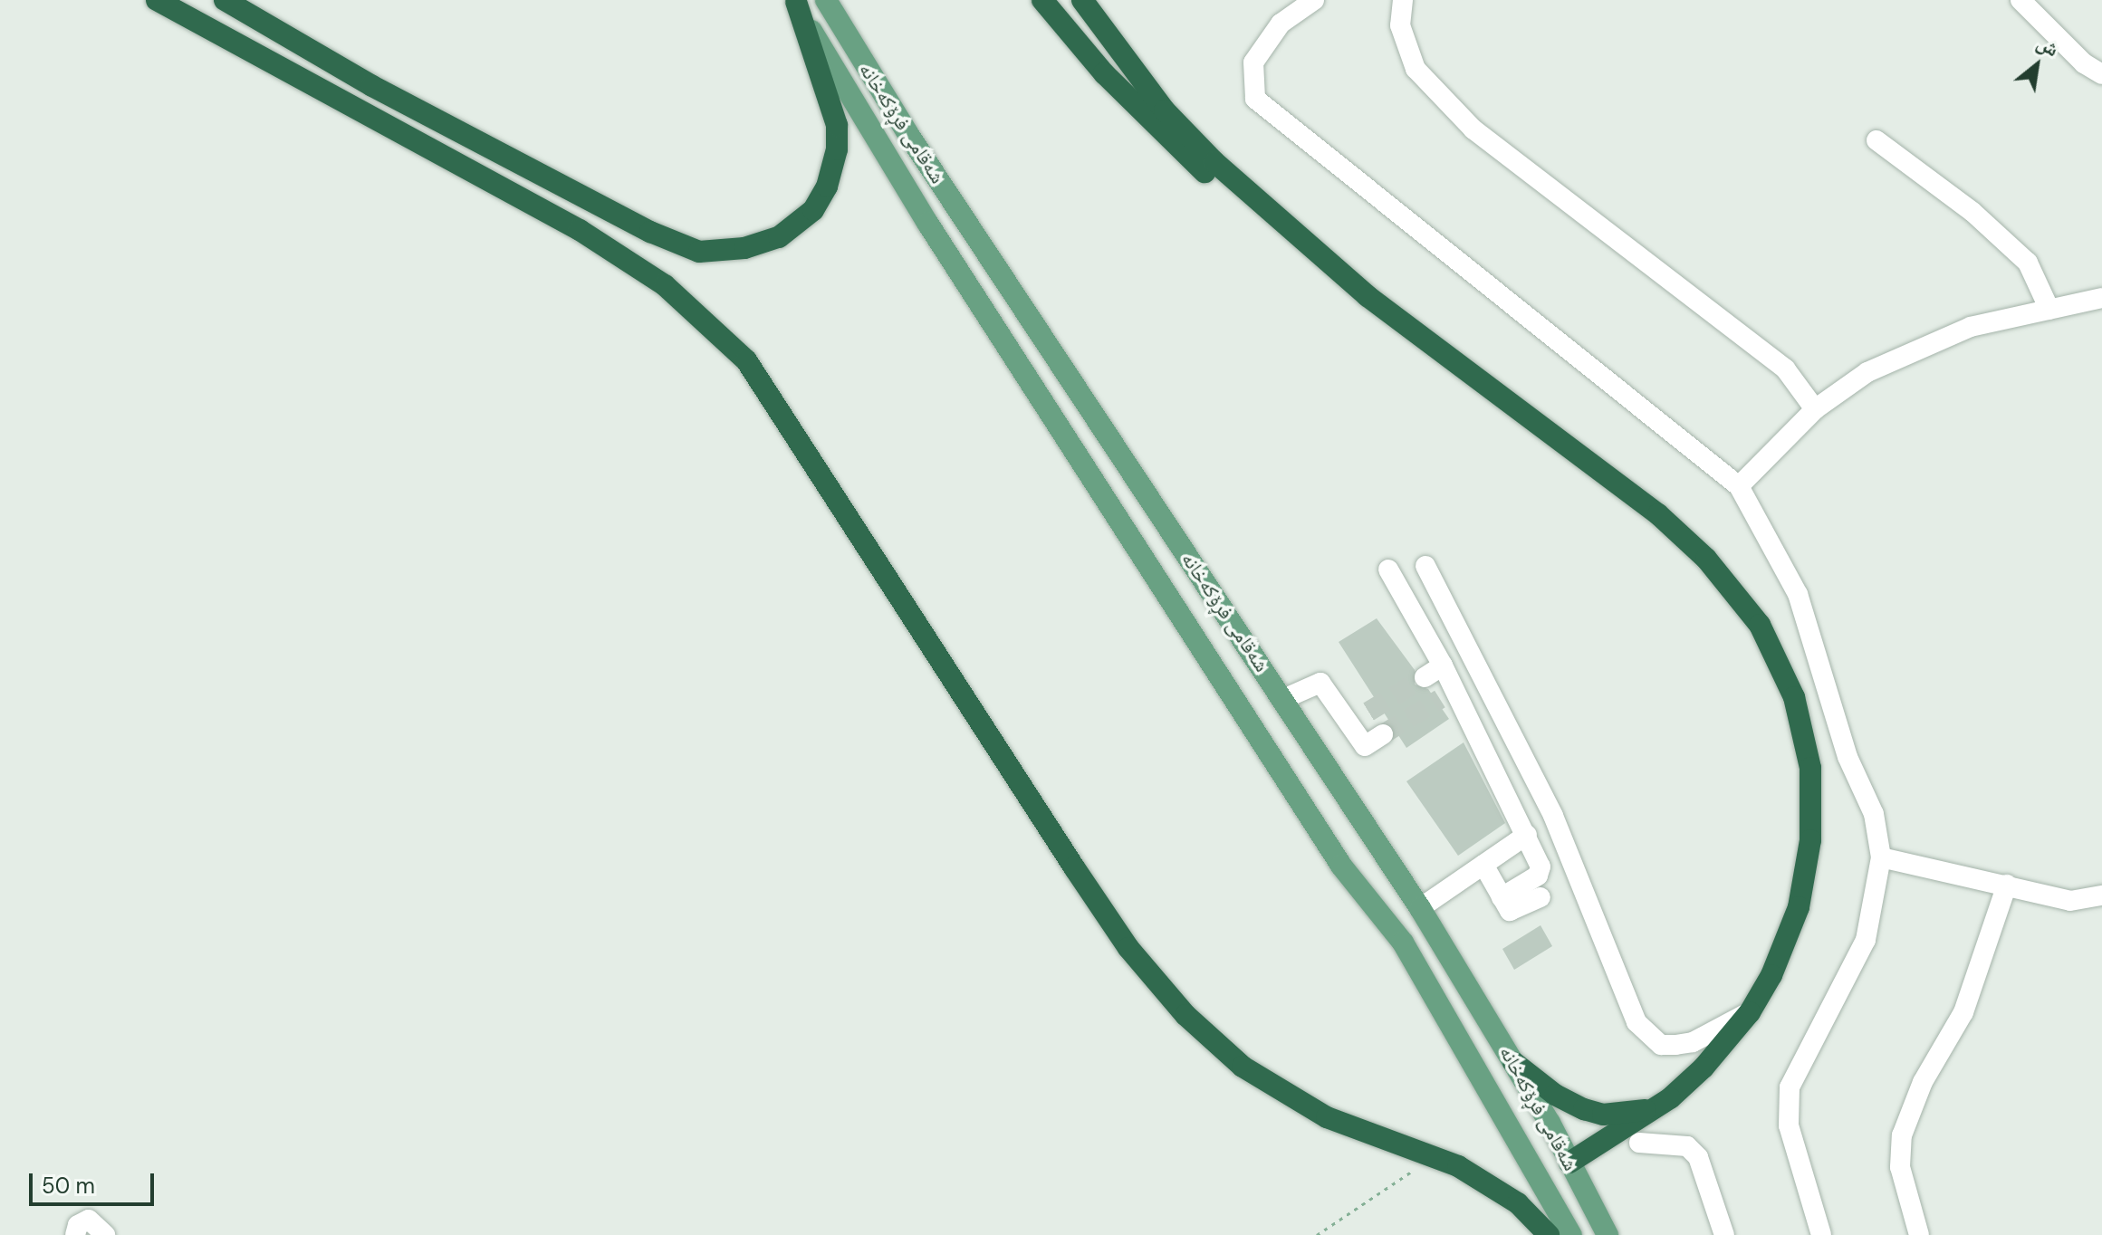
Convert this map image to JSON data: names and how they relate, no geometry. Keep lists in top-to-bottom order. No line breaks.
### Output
{"streets":{"main road":["شەقامی فڕۆکەخانە"]},"scale_bar":"50 m","north":"top right"}
